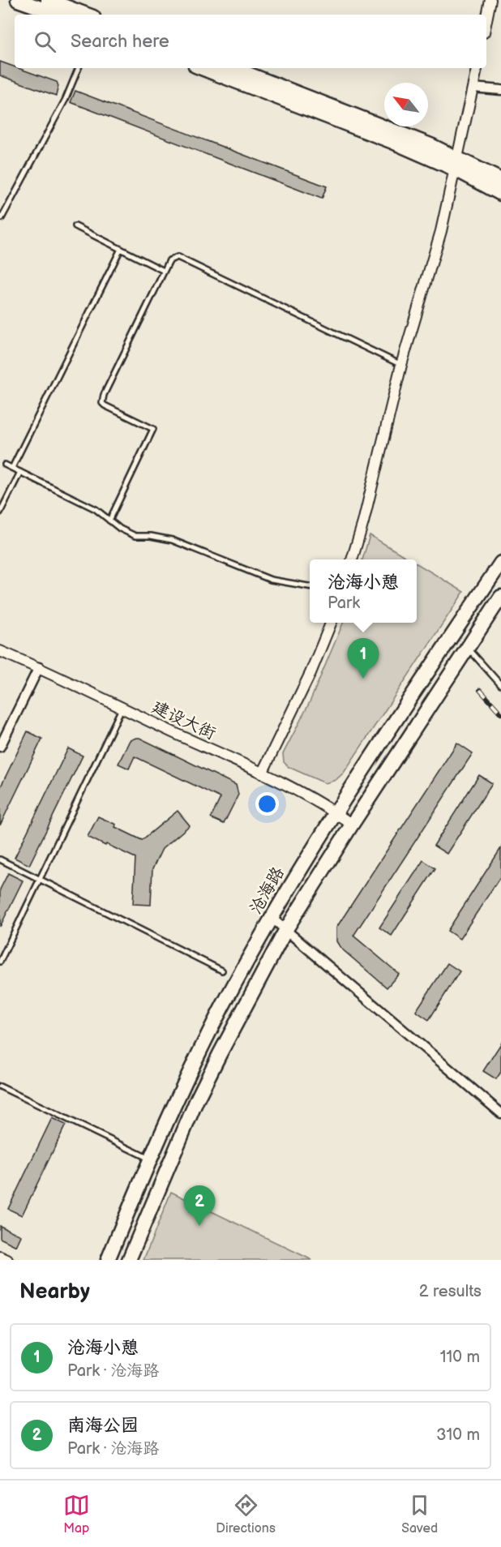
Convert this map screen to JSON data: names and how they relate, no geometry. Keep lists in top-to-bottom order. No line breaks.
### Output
{"streets":{"main road":["沧海路"],"street":["建设大街"]},"crossings":[["建设大街","沧海路"]],"north":"top left","page":{"search":"Search here","popup":["沧海小憩","Park"],"pins":["1","2"],"heading":["Nearby","2 results"],"list":[{"mark":"1","name":"沧海小憩","note":"Park · 沧海路","value":"110 m"},{"mark":"2","name":"南海公园","note":"Park · 沧海路","value":"310 m"}],"nav":["Map","Directions","Saved"]}}
